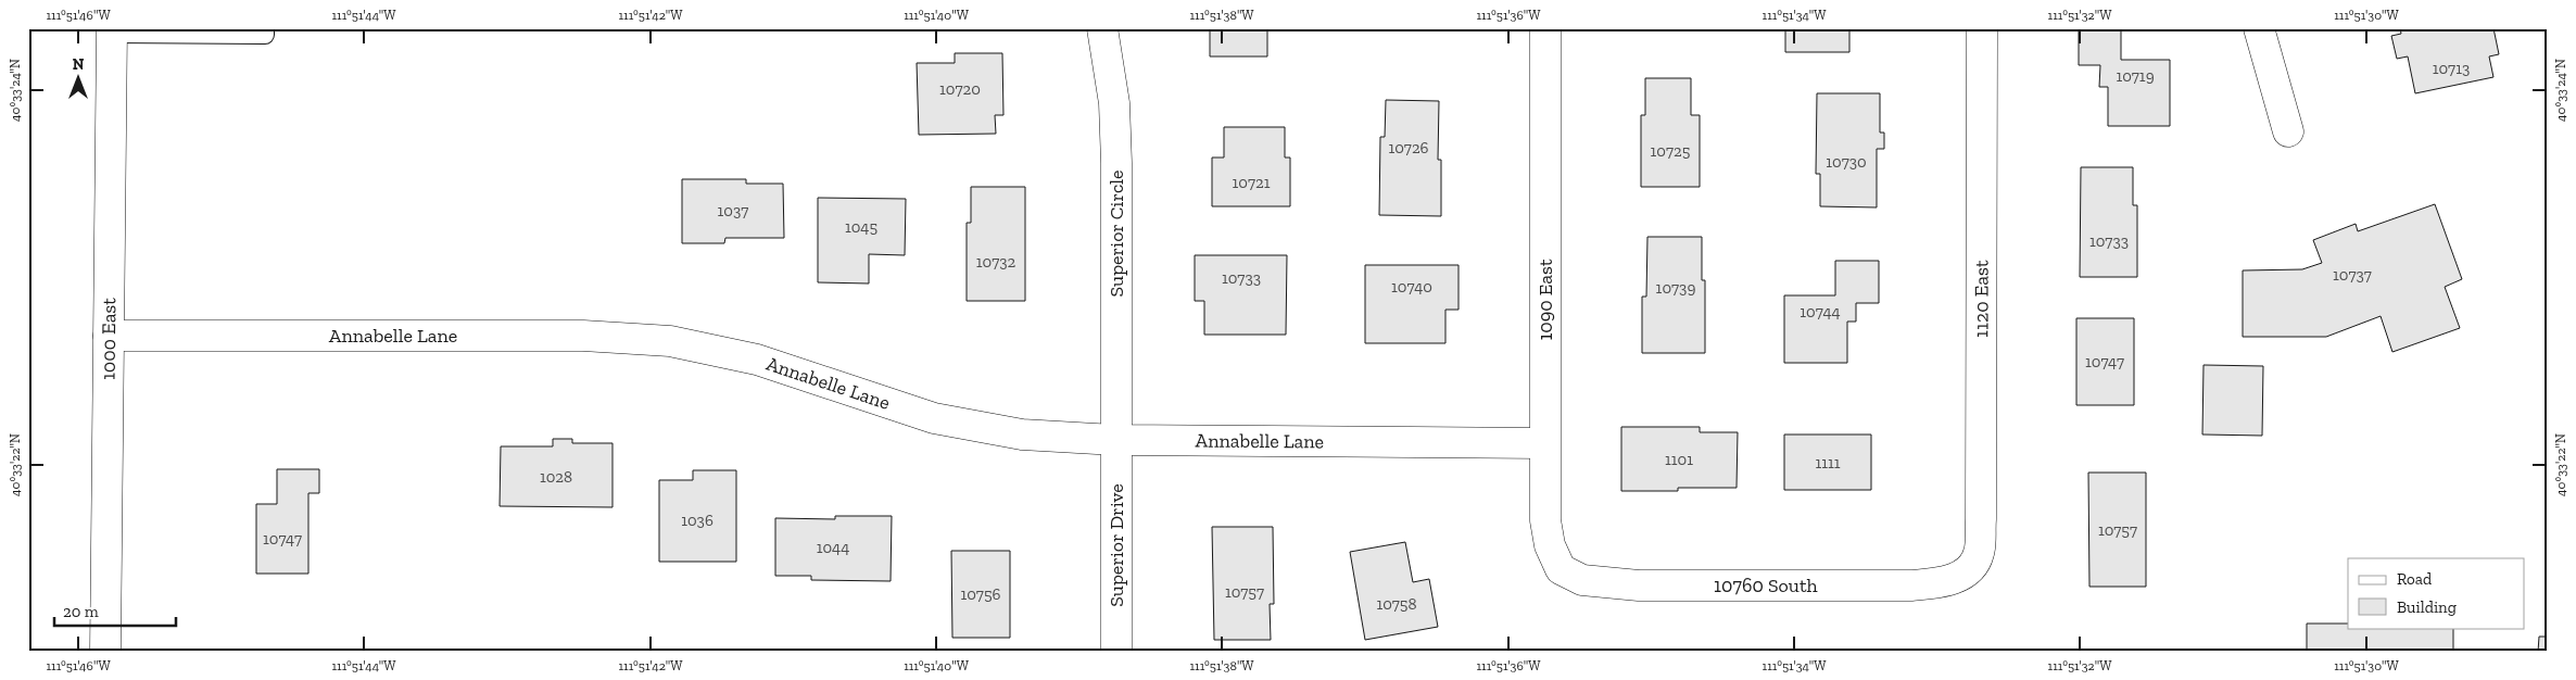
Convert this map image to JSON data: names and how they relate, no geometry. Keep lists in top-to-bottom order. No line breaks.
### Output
{"streets":{"street":["Superior Circle","1090 East","1120 East","Annabelle Lane","1000 East","Superior Drive","10760 South"]},"crossings":[["Superior Circle","Annabelle Lane"],["Superior Circle","Superior Drive"],["1090 East","Annabelle Lane"],["1090 East","10760 South"],["1120 East","10760 South"],["Annabelle Lane","1000 East"],["Annabelle Lane","Superior Drive"]],"house_numbers":["10713","10719","10720","10726","10725","10730","10721","1037","1045","10733","10732","10737","10733","10740","10739","10744","10747","1101","1111","1028","1036","10757","10747","1044","10757","10756","10758"],"legend":["Road","Building"],"scale_bar":"20 m","north":"top","coordinates":["111°51'46\"W","111°51'44\"W","111°51'42\"W","111°51'40\"W","111°51'38\"W","111°51'36\"W","111°51'34\"W","111°51'32\"W","111°51'30\"W","40°33'24\"N","40°33'22\"N"]}
